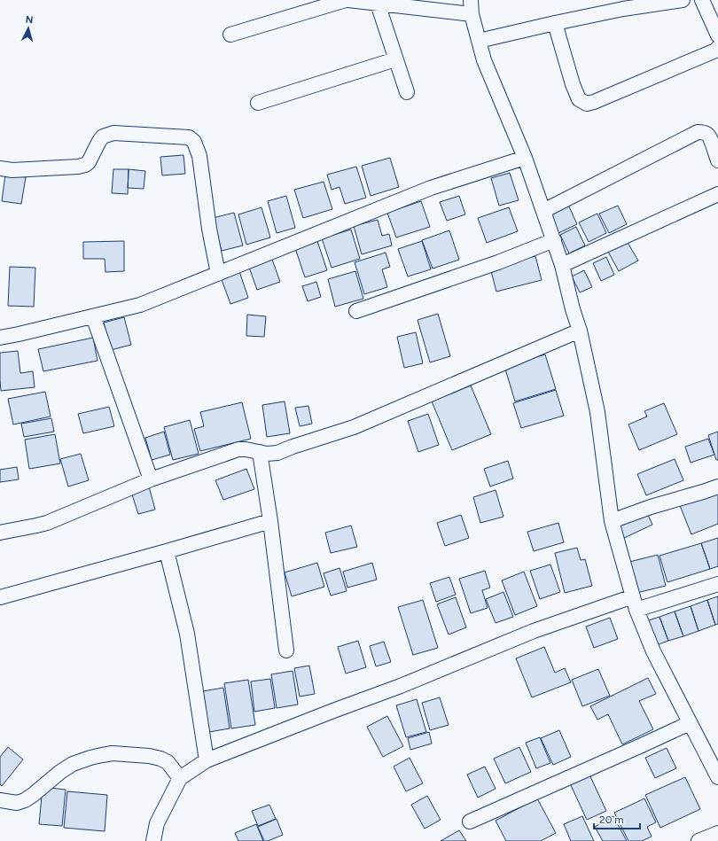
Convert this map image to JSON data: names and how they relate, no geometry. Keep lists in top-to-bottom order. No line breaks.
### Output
{"scale_bar":"20 m","north":"top"}
